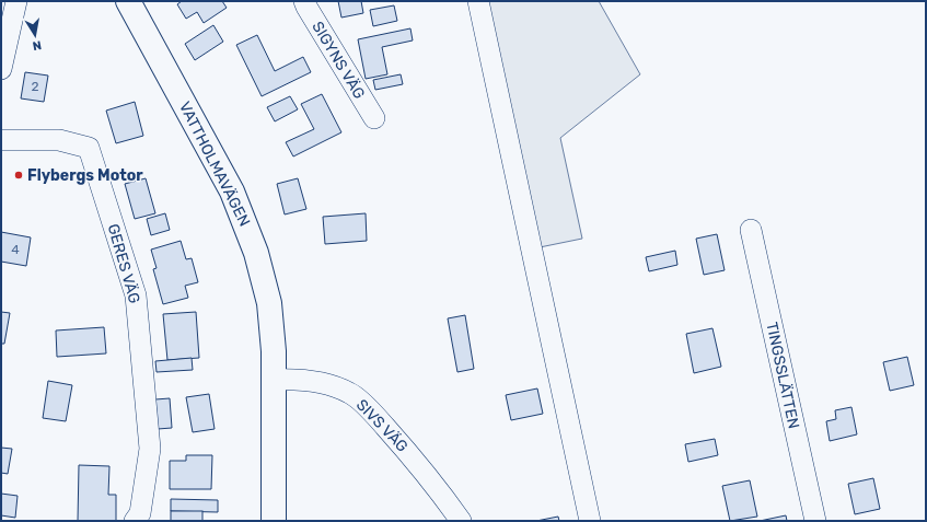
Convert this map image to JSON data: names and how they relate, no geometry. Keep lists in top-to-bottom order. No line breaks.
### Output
{"streets":{"main road":["VATTHOLMAVÄGEN"],"street":["SIGYNS VÄG","GERES VÄG","TINGSSLÄTTEN","SIVS VÄG"]},"crossings":[["VATTHOLMAVÄGEN","SIVS VÄG"]],"places":["Flybergs Motor"],"house_numbers":["2","4"],"north":"bottom"}
